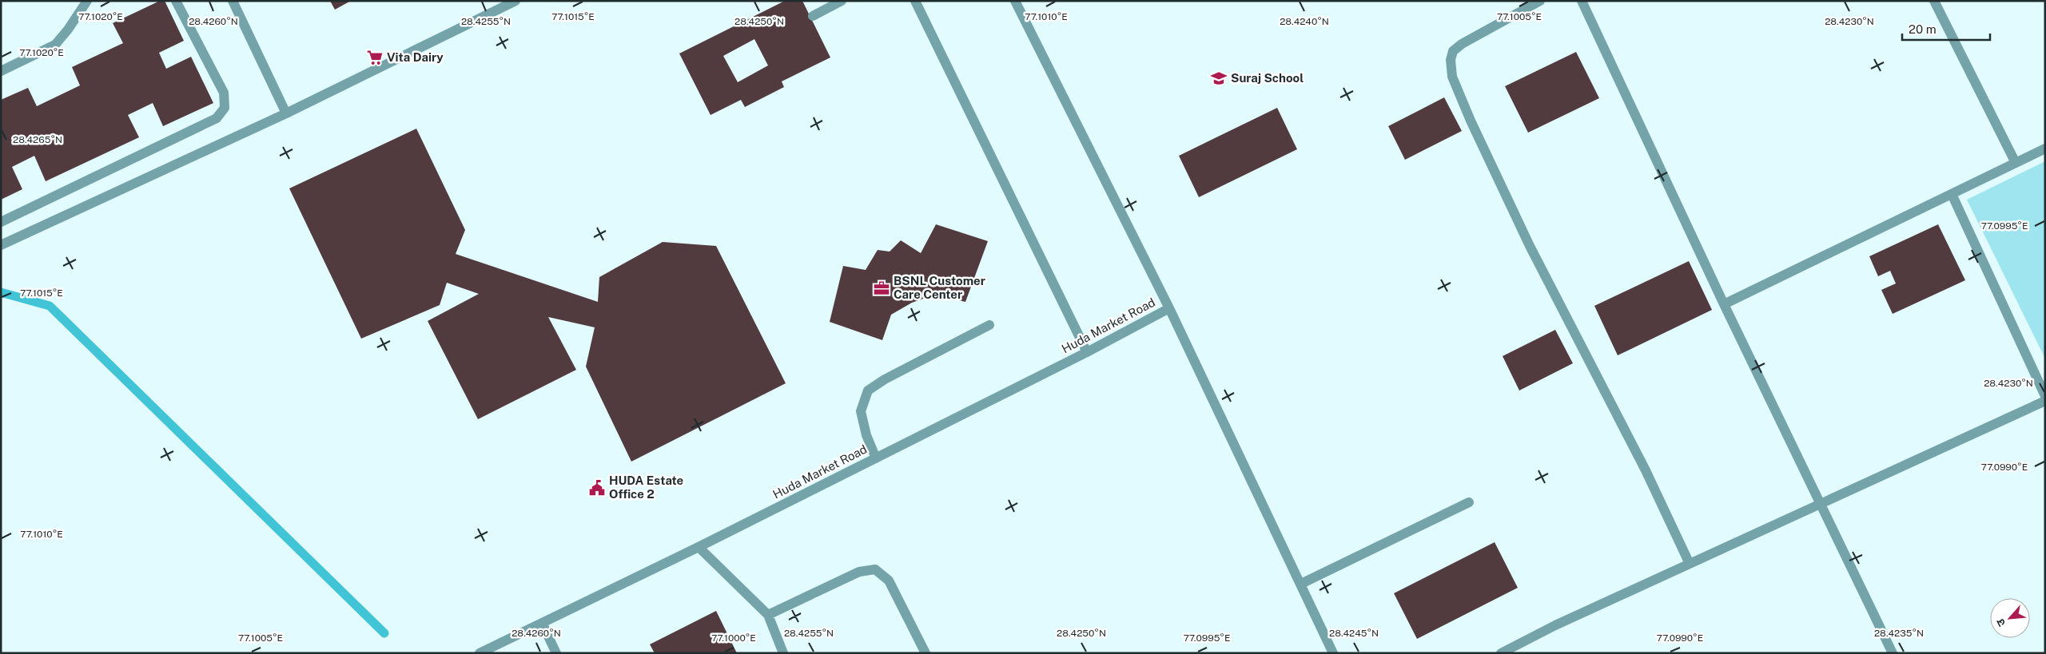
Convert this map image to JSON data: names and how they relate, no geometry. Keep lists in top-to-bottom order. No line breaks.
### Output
{"streets":{"street":["Huda Market Road"]},"places":{"supermarket":["Vita Dairy"],"school or university":["Suraj School"],"office":["BSNL Customer Care Center"],"public building":["HUDA Estate Office 2"]},"scale_bar":"20 m","north":"bottom left","coordinates":["77.1020°E","77.1015°E","77.1005°E","77.1010°E","28.4260°N","28.4255°N","28.4250°N","28.4240°N","28.4230°N","28.4265°N","77.0995°E","77.0990°E","28.4245°N","28.4235°N","77.1000°E"]}
